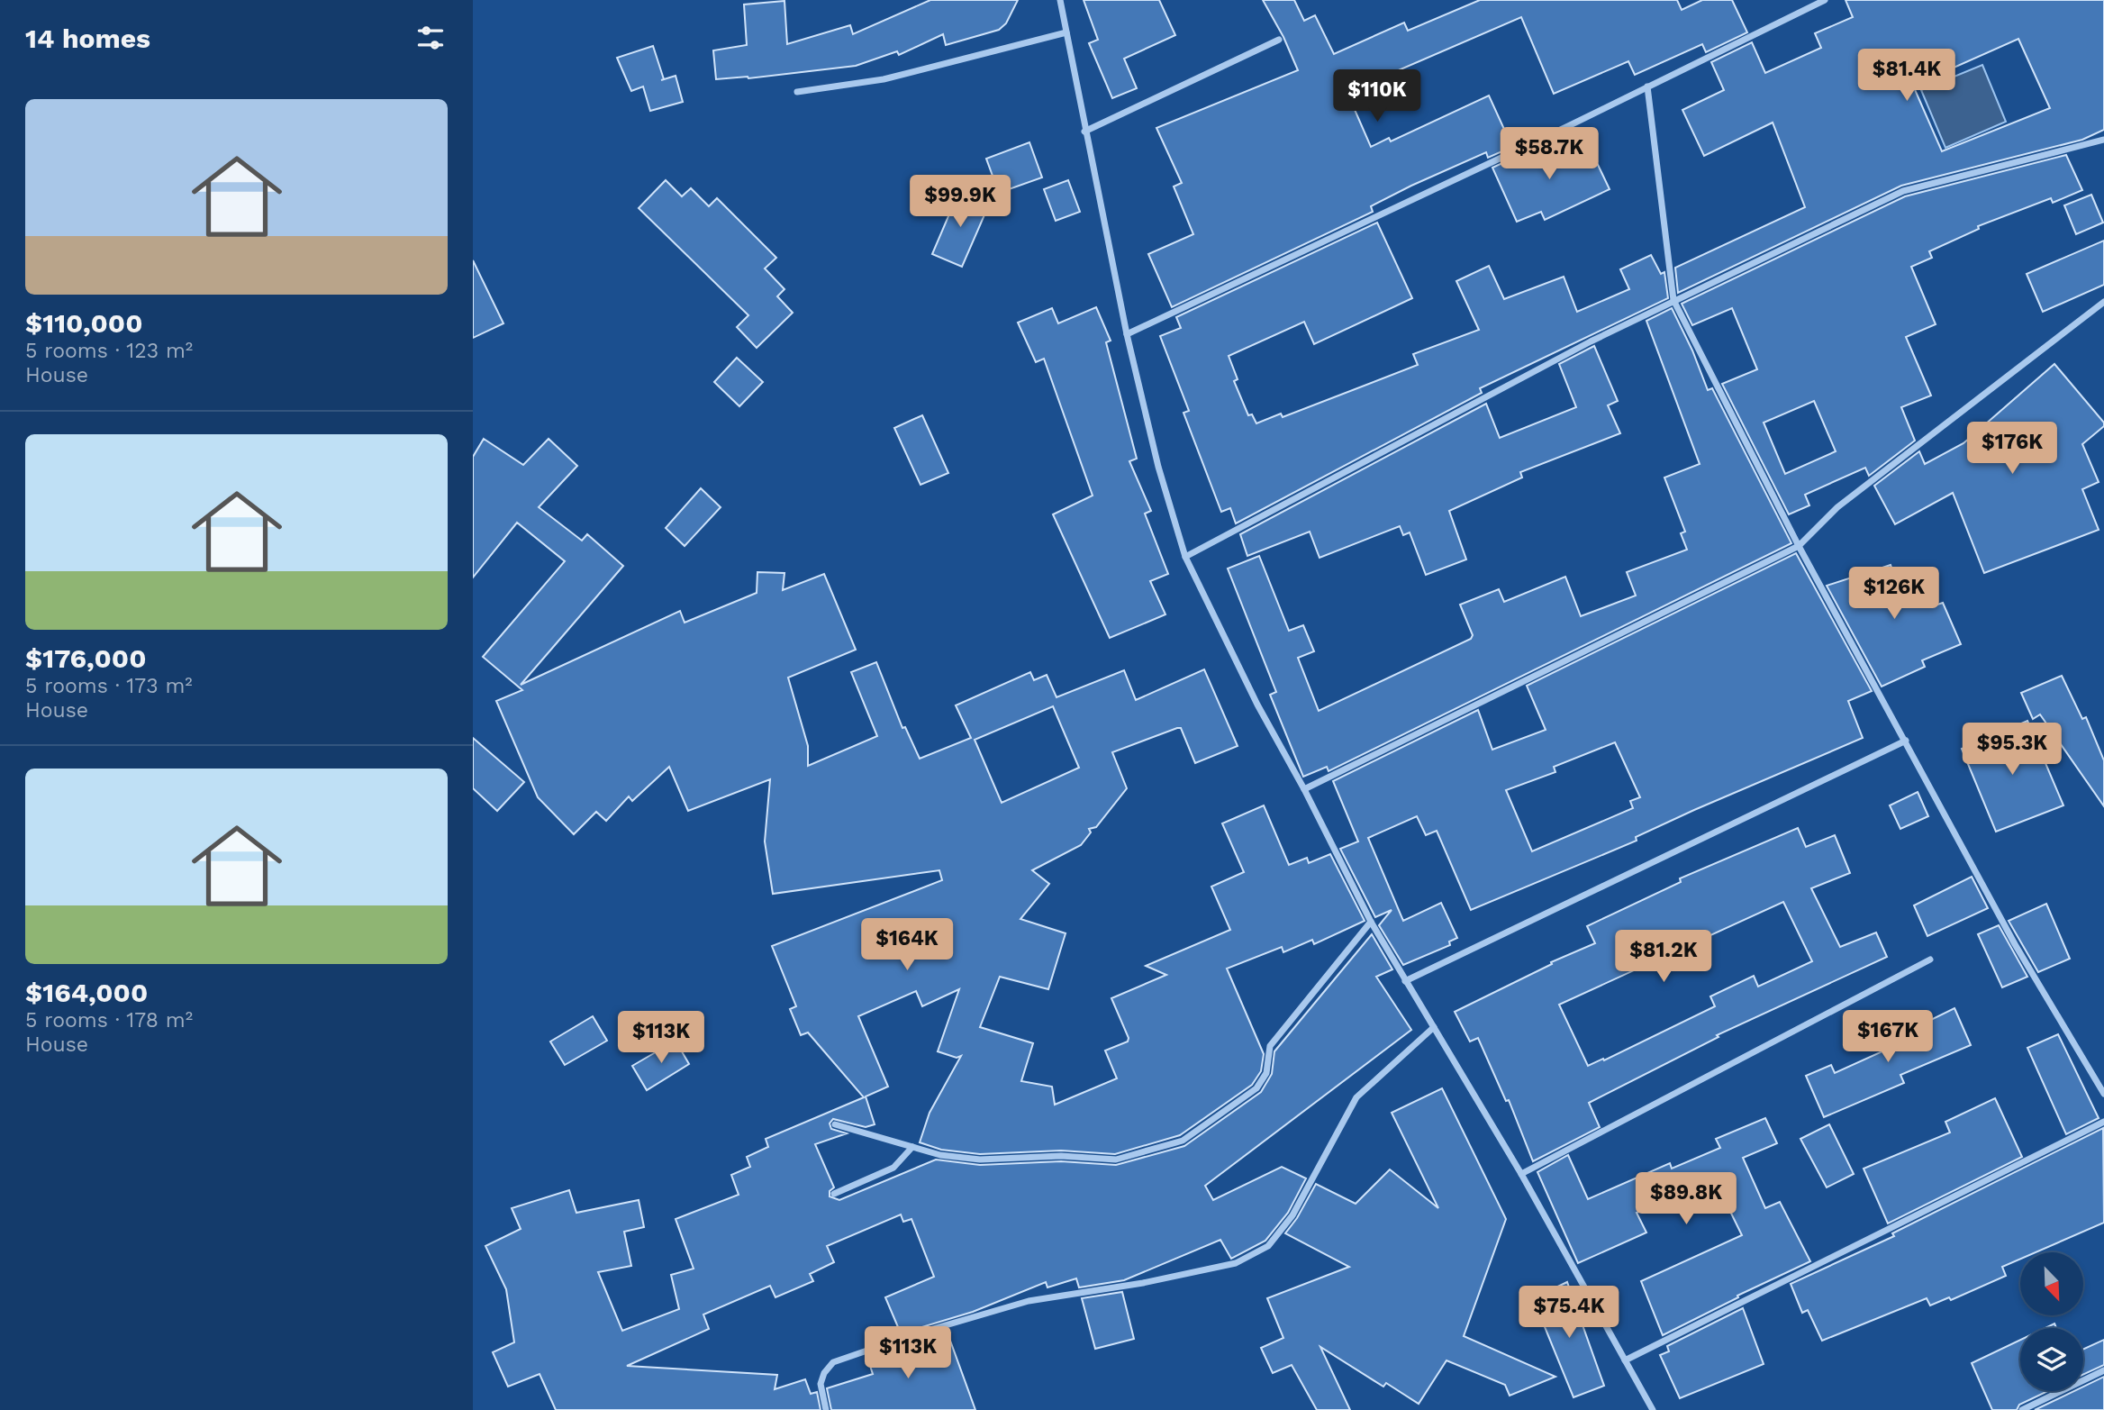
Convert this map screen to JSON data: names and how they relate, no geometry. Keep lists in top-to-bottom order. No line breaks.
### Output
{"north":"bottom right","page":{"heading":"14 homes","price":["$81.4K","$110K","$58.7K","$99.9K","$176K","$126K","$95.3K","$164K","$81.2K","$167K","$113K","$89.8K","$75.4K","$113K"],"list":[{"name":"$110,000","note":"5 rooms · 123 m² · House"},{"name":"$176,000","note":"5 rooms · 173 m² · House"},{"name":"$164,000","note":"5 rooms · 178 m² · House"}]}}
